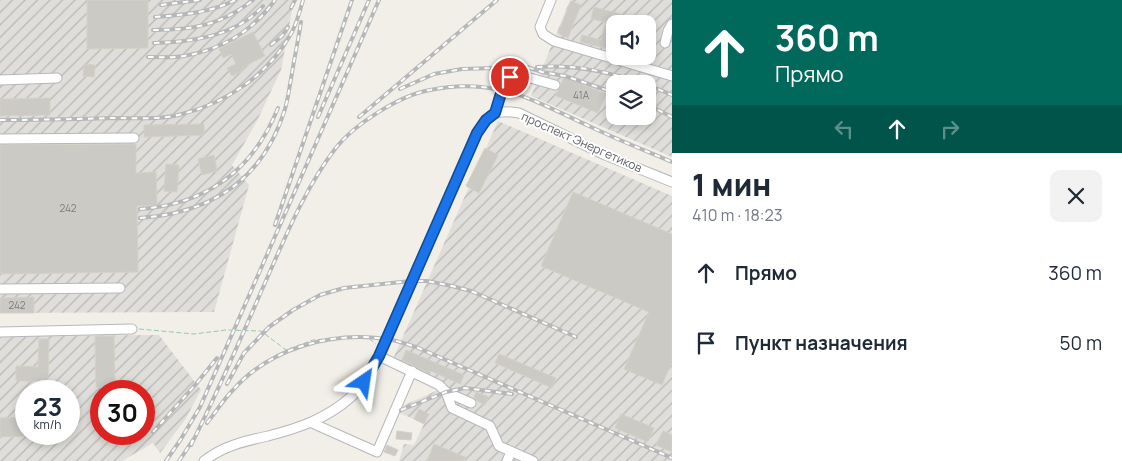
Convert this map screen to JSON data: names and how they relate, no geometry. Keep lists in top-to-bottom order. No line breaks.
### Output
{"streets":{"street":["проспект Энергетиков"]},"house_numbers":["41А","242","242"],"page":{"turn":["360 m","Прямо"],"heading":["1 мин","410 m · 18:23"],"list":[{"name":"Прямо","value":"360 m"},{"name":"Пункт назначения","value":"50 m"}],"speed":"23 km/h","limit":"30"}}
